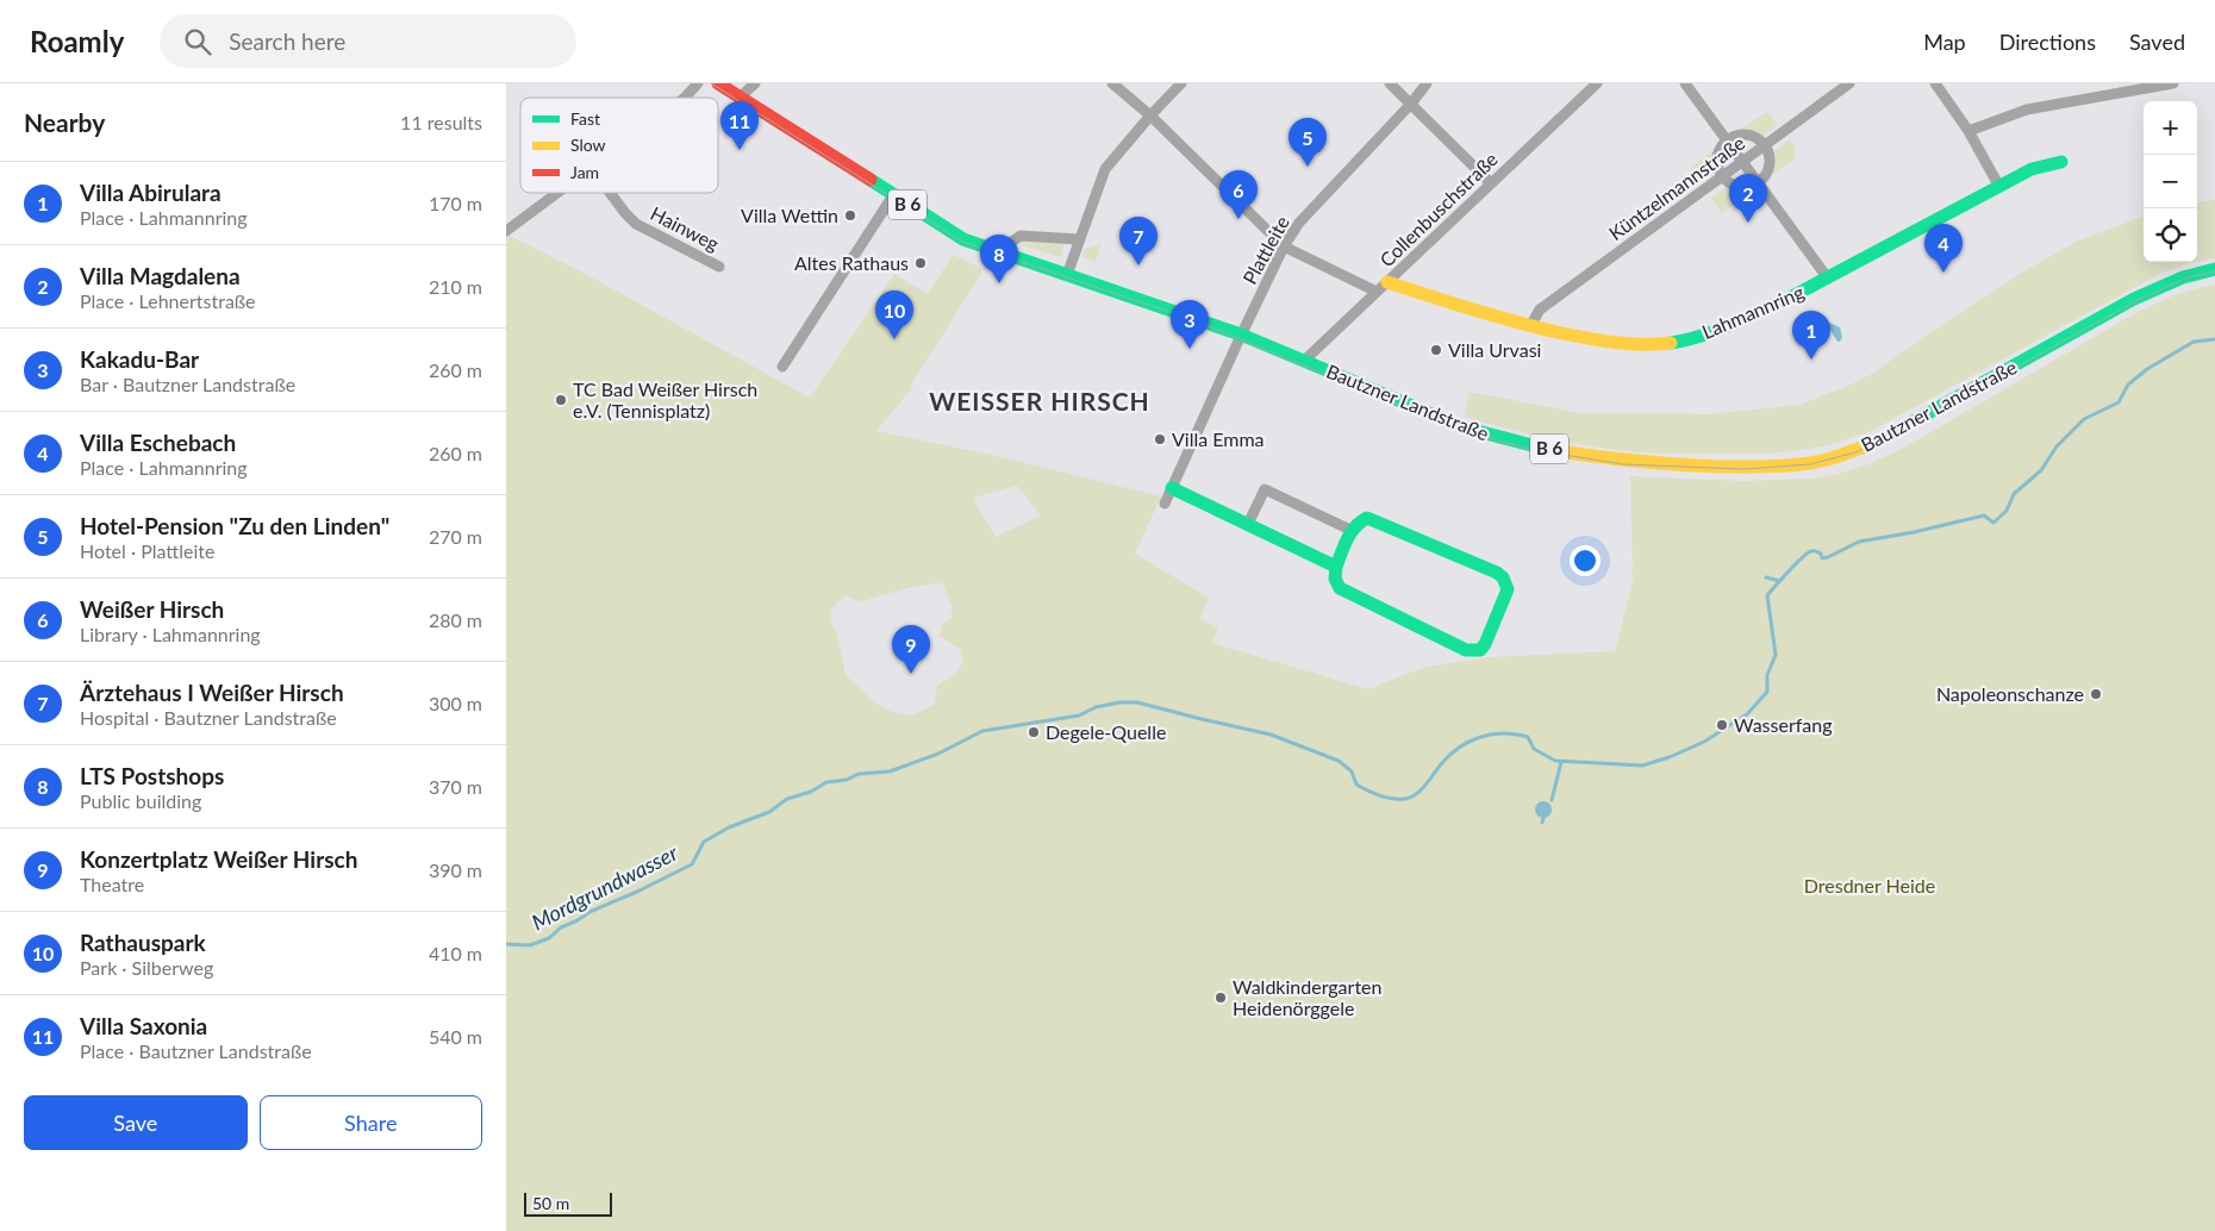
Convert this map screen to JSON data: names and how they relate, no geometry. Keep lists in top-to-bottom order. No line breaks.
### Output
{"streets":{"main road":["B 6","Lahmannring","Bautzner Landstraße"],"street":["Küntzelmannstraße","Collenbuschstraße","Hainweg","Plattleite"]},"crossings":[["Küntzelmannstraße","Lahmannring"],["Collenbuschstraße","Lahmannring"],["Collenbuschstraße","Bautzner Landstraße"],["Plattleite","Lahmannring"],["Plattleite","Bautzner Landstraße"]],"districts":["WEISSER HIRSCH"],"water":["Mordgrundwasser"],"parks":["Dresdner Heide"],"places":["Villa Wettin","Altes Rathaus","Villa Urvasi","TC Bad Weißer Hirsch e.V. (Tennisplatz)","Villa Emma","Napoleonschanze","Wasserfang","Degele-Quelle","Waldkindergarten Heidenörggele"],"legend":["Fast","Slow","Jam"],"scale_bar":"50 m","page":{"header":"Roamly","search":"Search here","nav":["Map","Directions","Saved"],"heading":["Nearby","11 results"],"map_buttons":["+","−"],"pins":["11","5","6","2","7","4","8","10","3","1","9"],"list":[{"mark":"1","name":"Villa Abirulara","note":"Place · Lahmannring","value":"170 m"},{"mark":"2","name":"Villa Magdalena","note":"Place · Lehnertstraße","value":"210 m"},{"mark":"3","name":"Kakadu-Bar","note":"Bar · Bautzner Landstraße","value":"260 m"},{"mark":"4","name":"Villa Eschebach","note":"Place · Lahmannring","value":"260 m"},{"mark":"5","name":"Hotel-Pension \"Zu den Linden\"","note":"Hotel · Plattleite","value":"270 m"},{"mark":"6","name":"Weißer Hirsch","note":"Library · Lahmannring","value":"280 m"},{"mark":"7","name":"Ärztehaus I Weißer Hirsch","note":"Hospital · Bautzner Landstraße","value":"300 m"},{"mark":"8","name":"LTS Postshops","note":"Public building","value":"370 m"},{"mark":"9","name":"Konzertplatz Weißer Hirsch","note":"Theatre","value":"390 m"},{"mark":"10","name":"Rathauspark","note":"Park · Silberweg","value":"410 m"},{"mark":"11","name":"Villa Saxonia","note":"Place · Bautzner Landstraße","value":"540 m"}],"buttons":["Save","Share"],"scale":"50 m"}}
